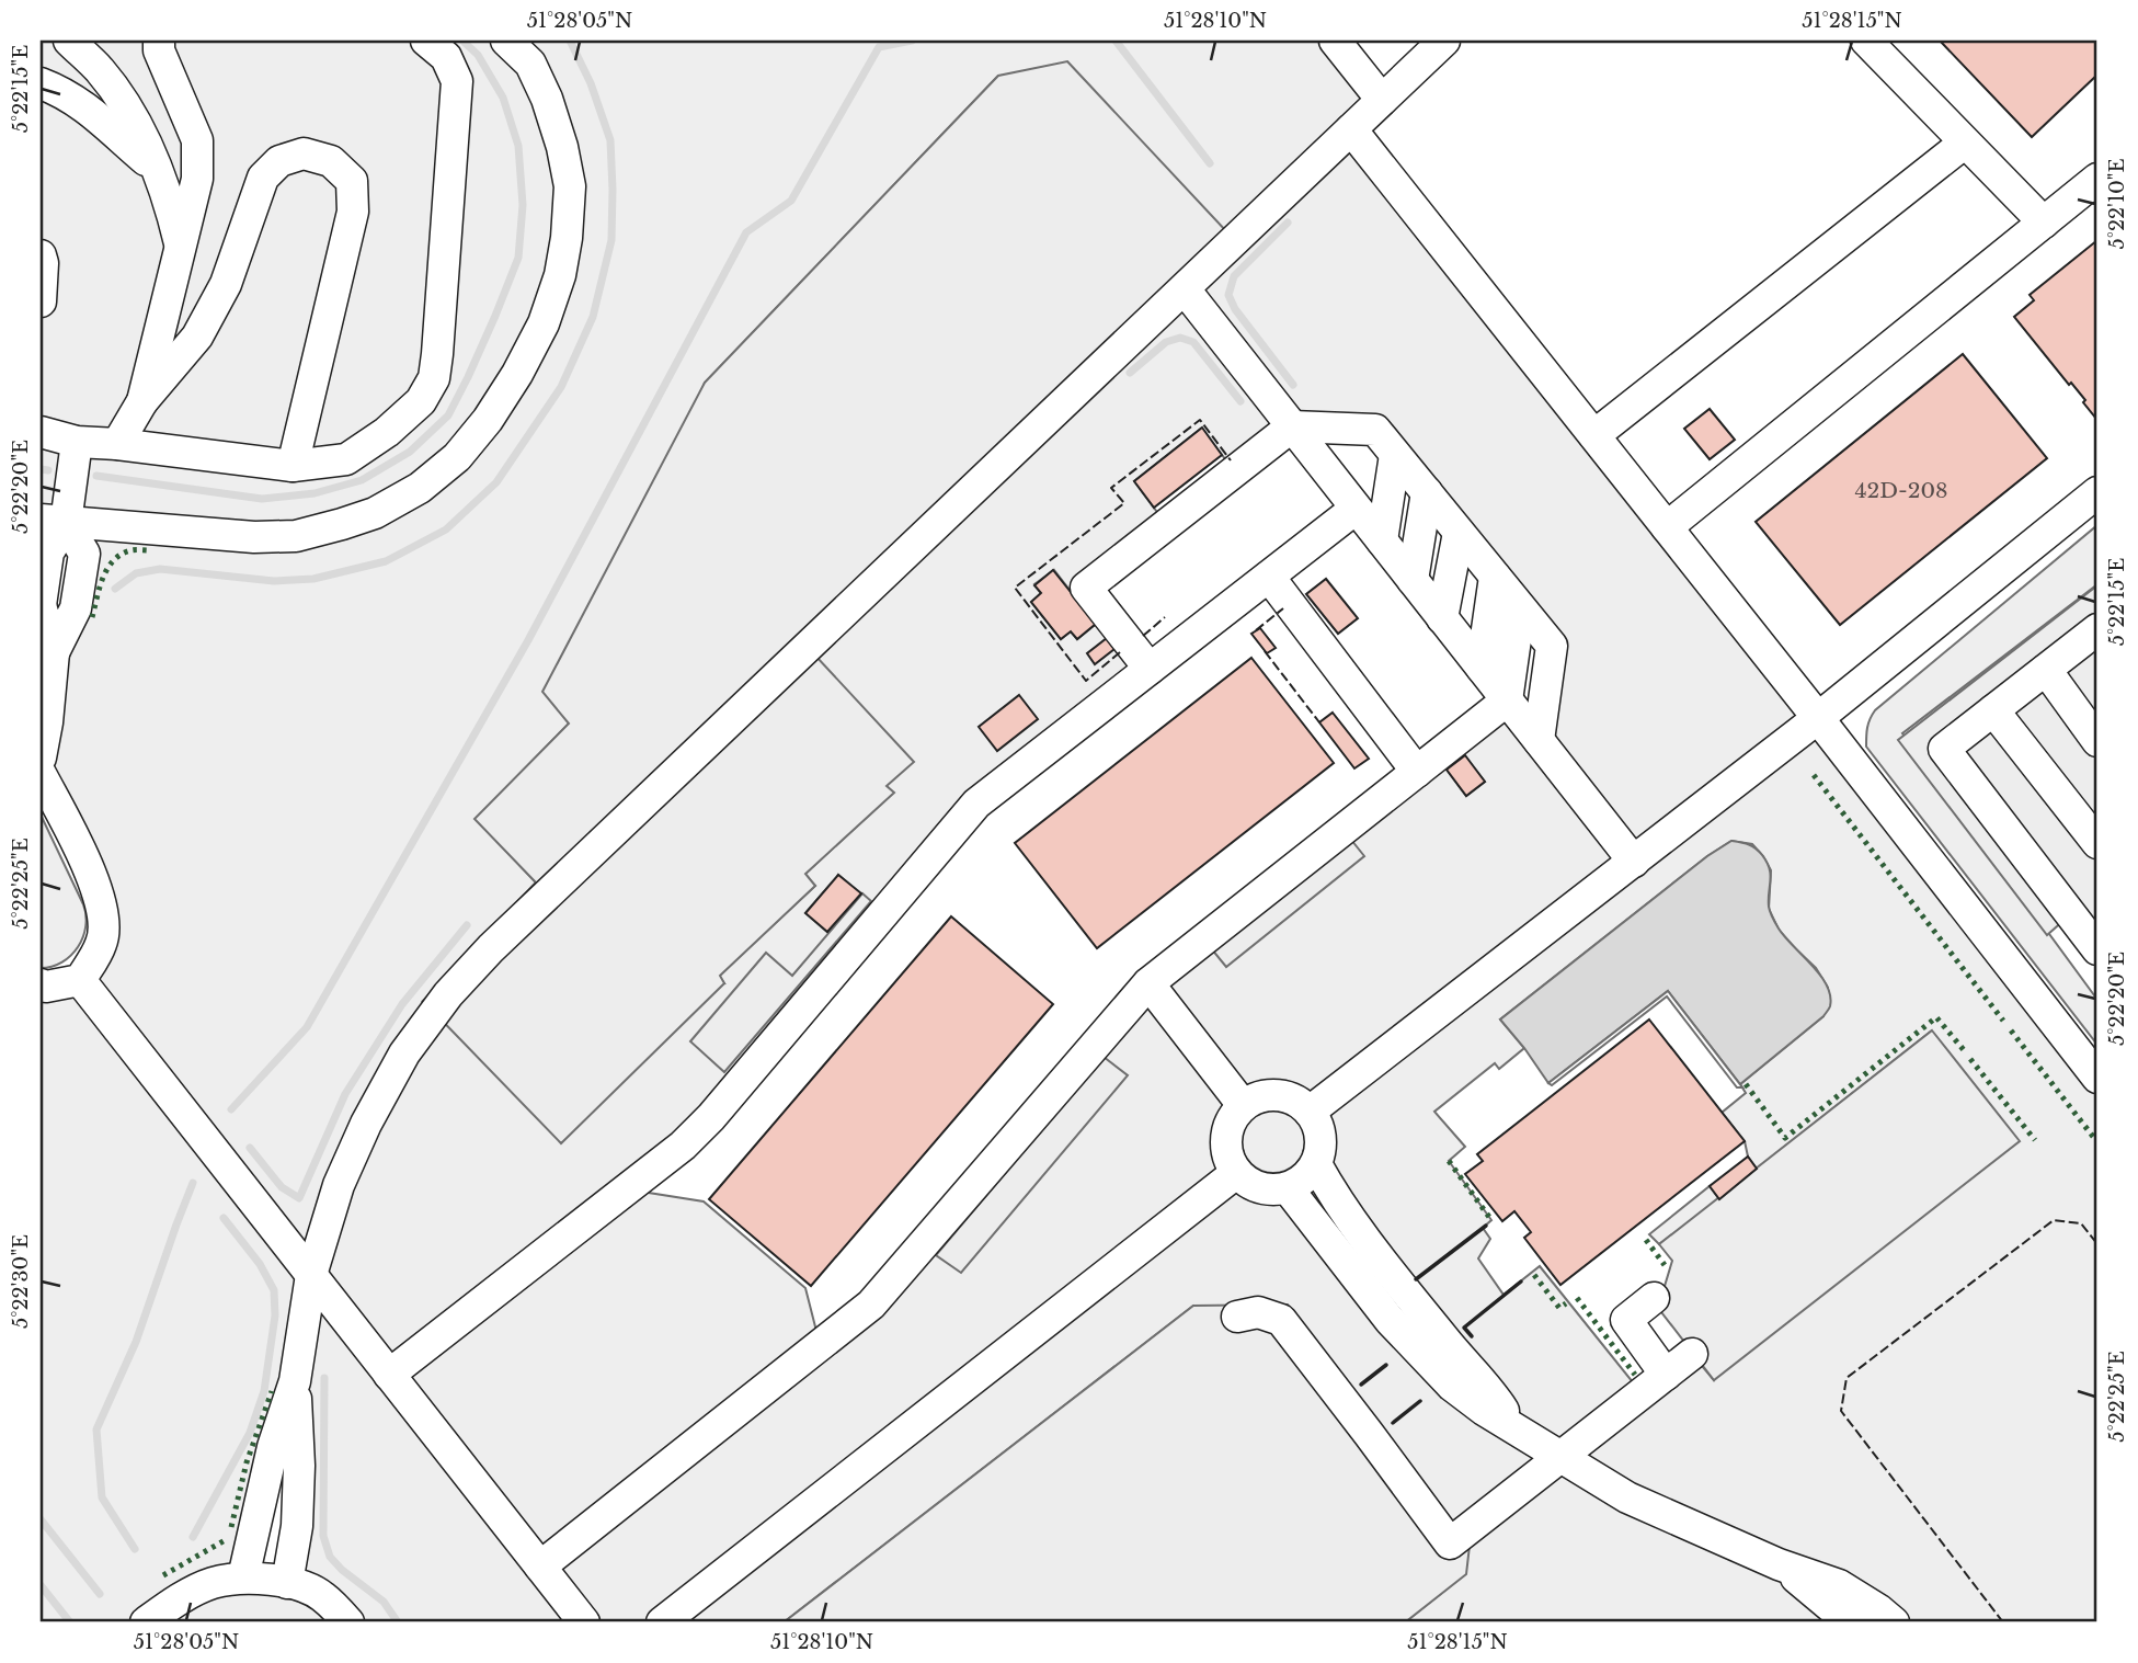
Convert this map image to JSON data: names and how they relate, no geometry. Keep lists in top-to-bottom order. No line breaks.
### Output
{"house_numbers":["42D-208"],"coordinates":["51°28'05\"N","51°28'10\"N","51°28'15\"N","5°22'15\"E","5°22'10\"E","5°22'20\"E","5°22'25\"E","5°22'30\"E"]}
